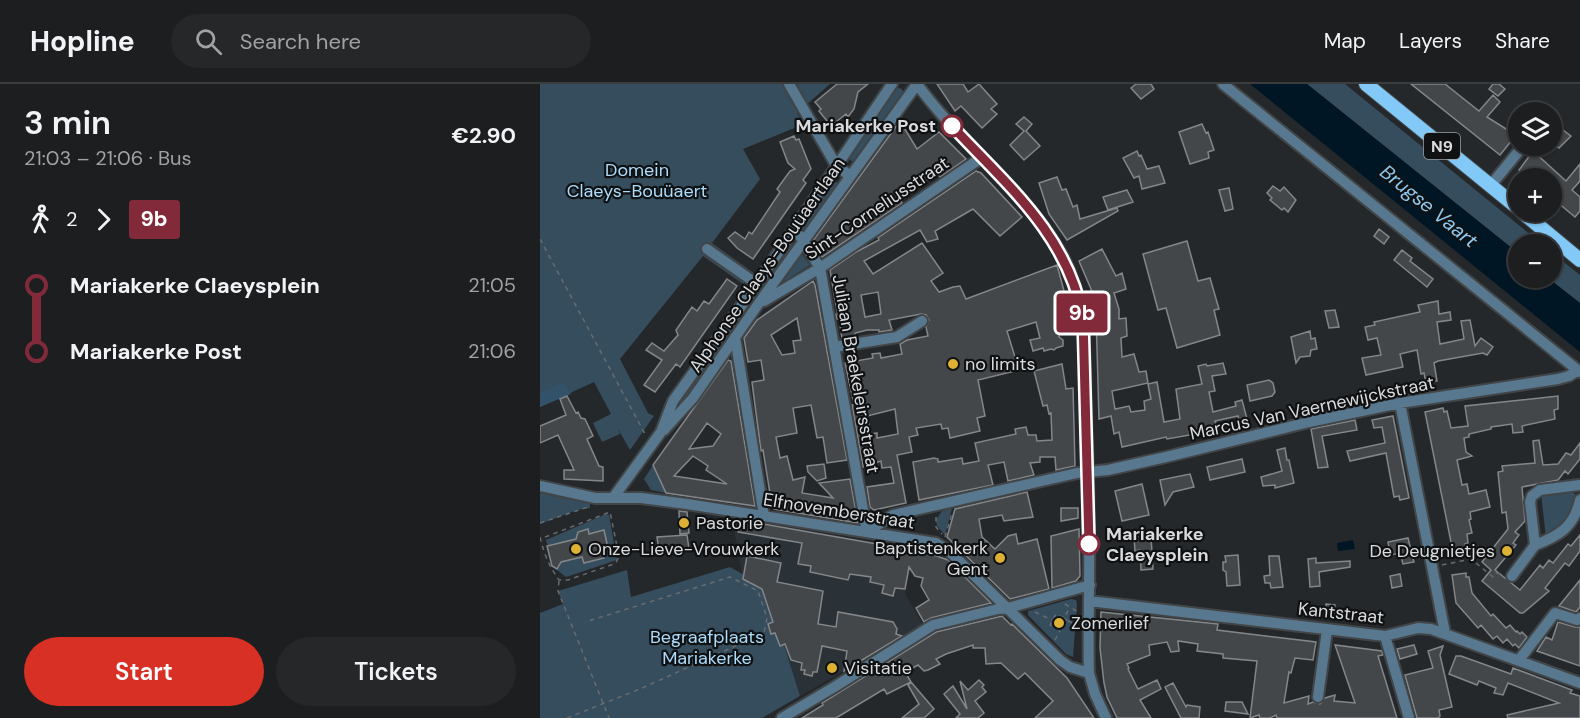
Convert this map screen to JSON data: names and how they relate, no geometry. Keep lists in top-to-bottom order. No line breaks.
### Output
{"streets":{"main road":["N9"],"street":["Sint-Corneliusstraat","Alphonse Claeys-Bouüaertlaan","Juliaan Braekeleirsstraat","Marcus Van Vaernewijckstraat","Elfnovemberstraat","Kantstraat"]},"crossings":[["Sint-Corneliusstraat","Alphonse Claeys-Bouüaertlaan"],["Sint-Corneliusstraat","Juliaan Braekeleirsstraat"],["Alphonse Claeys-Bouüaertlaan","Juliaan Braekeleirsstraat"],["Alphonse Claeys-Bouüaertlaan","Elfnovemberstraat"],["Juliaan Braekeleirsstraat","Marcus Van Vaernewijckstraat"],["Juliaan Braekeleirsstraat","Elfnovemberstraat"],["Marcus Van Vaernewijckstraat","Elfnovemberstraat"]],"water":["Brugse Vaart"],"parks":["Domein Claeys-Bouüaert","Begraafplaats Mariakerke"],"places":["Mariakerke Post","no limits","Pastorie","Mariakerke Claeysplein","Onze-Lieve-Vrouwkerk","De Deugnietjes","Baptistenkerk Gent","Zomerlief","Visitatie"],"lines":["bus line 9b"],"page":{"header":"Hopline","search":"Search here","nav":["Map","Layers","Share"],"heading":["3 min","21:03 – 21:06 · Bus","€2.90"],"on_map":"9b","map_buttons":["+","−"],"legs":["2","9b"],"list":[{"name":"Mariakerke Claeysplein","value":"21:05"},{"name":"Mariakerke Post","value":"21:06"}],"buttons":["Start","Tickets"]}}
